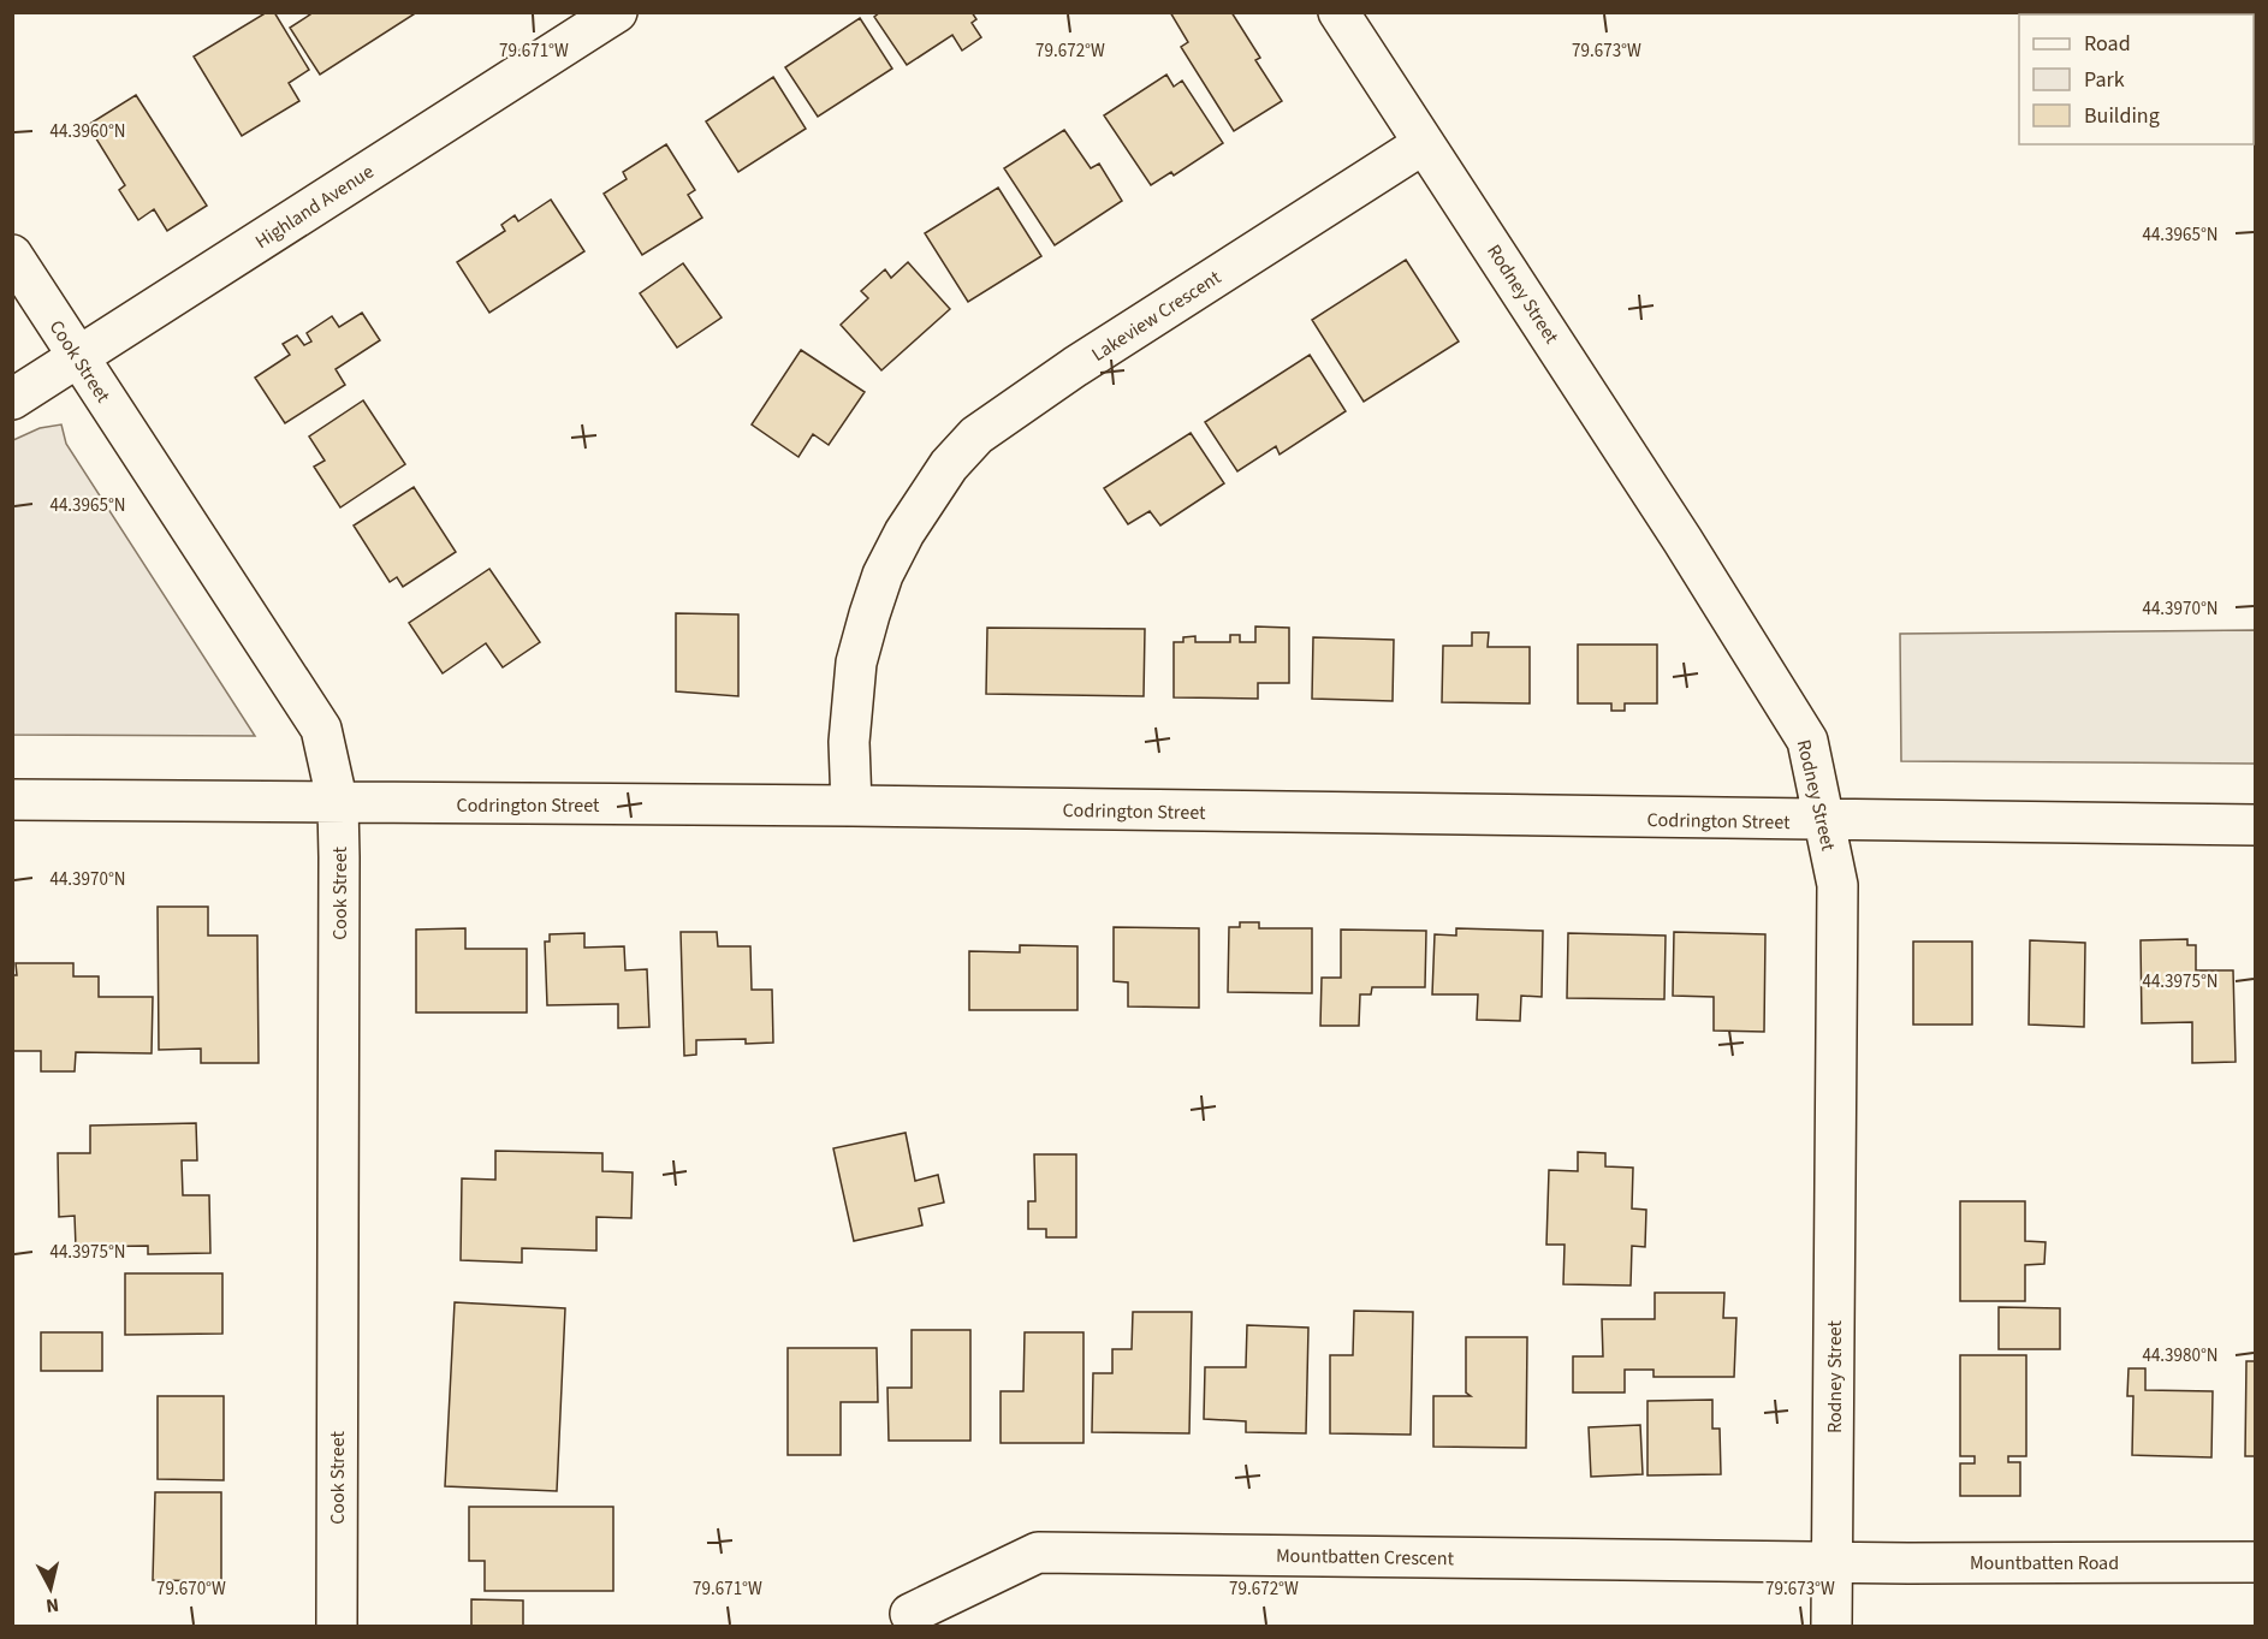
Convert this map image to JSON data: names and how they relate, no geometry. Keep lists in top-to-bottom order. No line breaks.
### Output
{"streets":{"street":["Highland Avenue","Rodney Street","Lakeview Crescent","Cook Street","Codrington Street","Mountbatten Crescent","Mountbatten Road"]},"crossings":[["Highland Avenue","Cook Street"],["Rodney Street","Lakeview Crescent"],["Rodney Street","Codrington Street"],["Rodney Street","Mountbatten Crescent"],["Rodney Street","Mountbatten Road"],["Lakeview Crescent","Codrington Street"],["Cook Street","Codrington Street"],["Mountbatten Crescent","Mountbatten Road"]],"legend":["Road","Park","Building"],"north":"bottom","coordinates":["79.671°W","79.672°W","79.673°W","44.3960°N","44.3965°N","44.3970°N","44.3975°N","44.3980°N","79.670°W"]}
